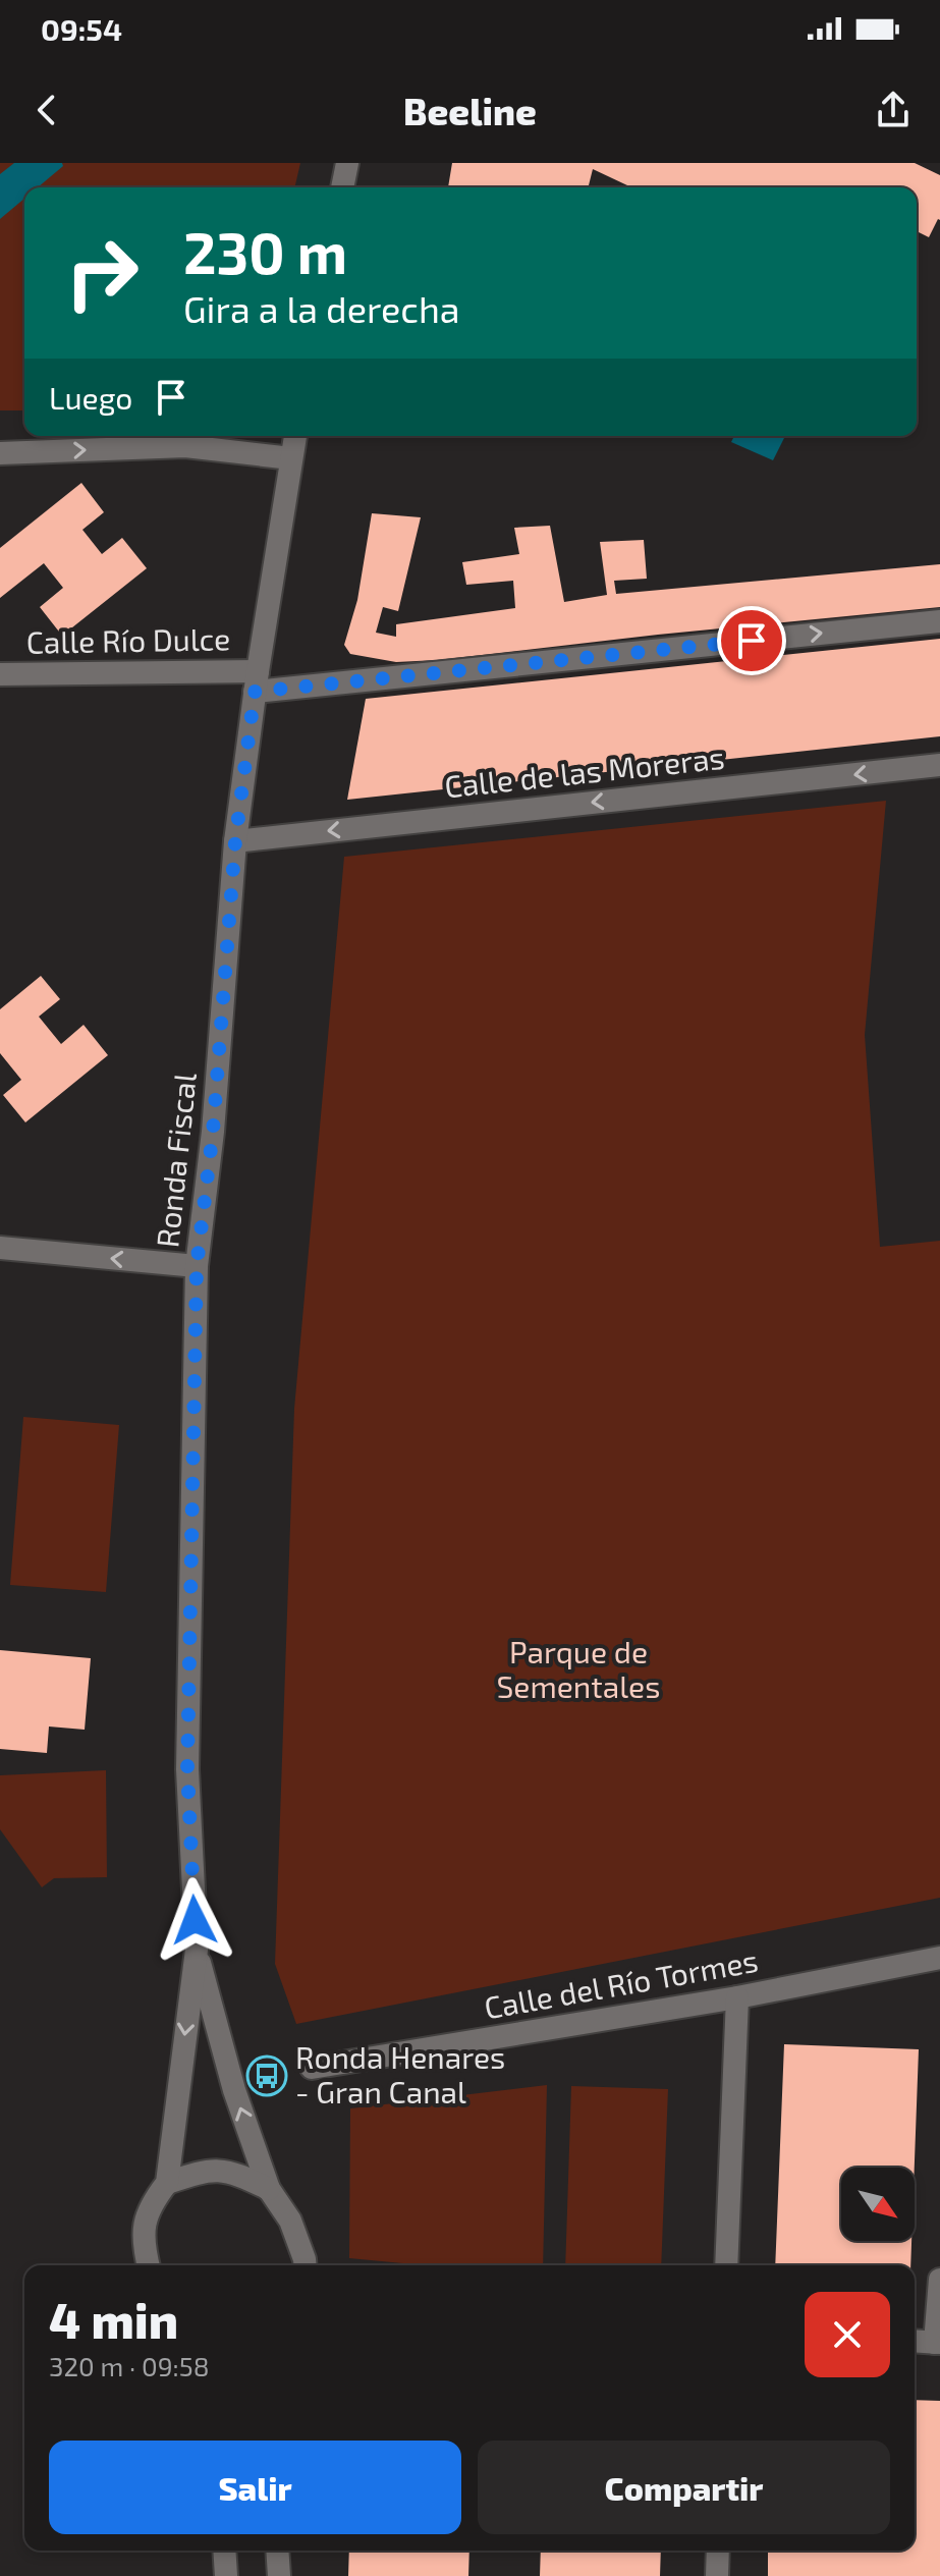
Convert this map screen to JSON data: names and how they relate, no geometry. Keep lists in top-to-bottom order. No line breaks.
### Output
{"streets":{"street":["Calle Río Dulce","Calle de las Moreras","Ronda Fiscal","Calle del Río Tormes"]},"crossings":[["Calle Río Dulce","Ronda Fiscal"],["Calle de las Moreras","Ronda Fiscal"]],"one_way":["Calle Río Dulce","Calle de las Moreras"],"parks":["Parque de Sementales"],"places":{"bus stop":["Ronda Henares - Gran Canal"]},"north":"bottom right","page":{"status":"09:54","header":"Beeline","turn":["230 m","Gira a la derecha"],"then":"Luego","heading":["4 min","320 m · 09:58"],"buttons":["Salir","Compartir"]}}
